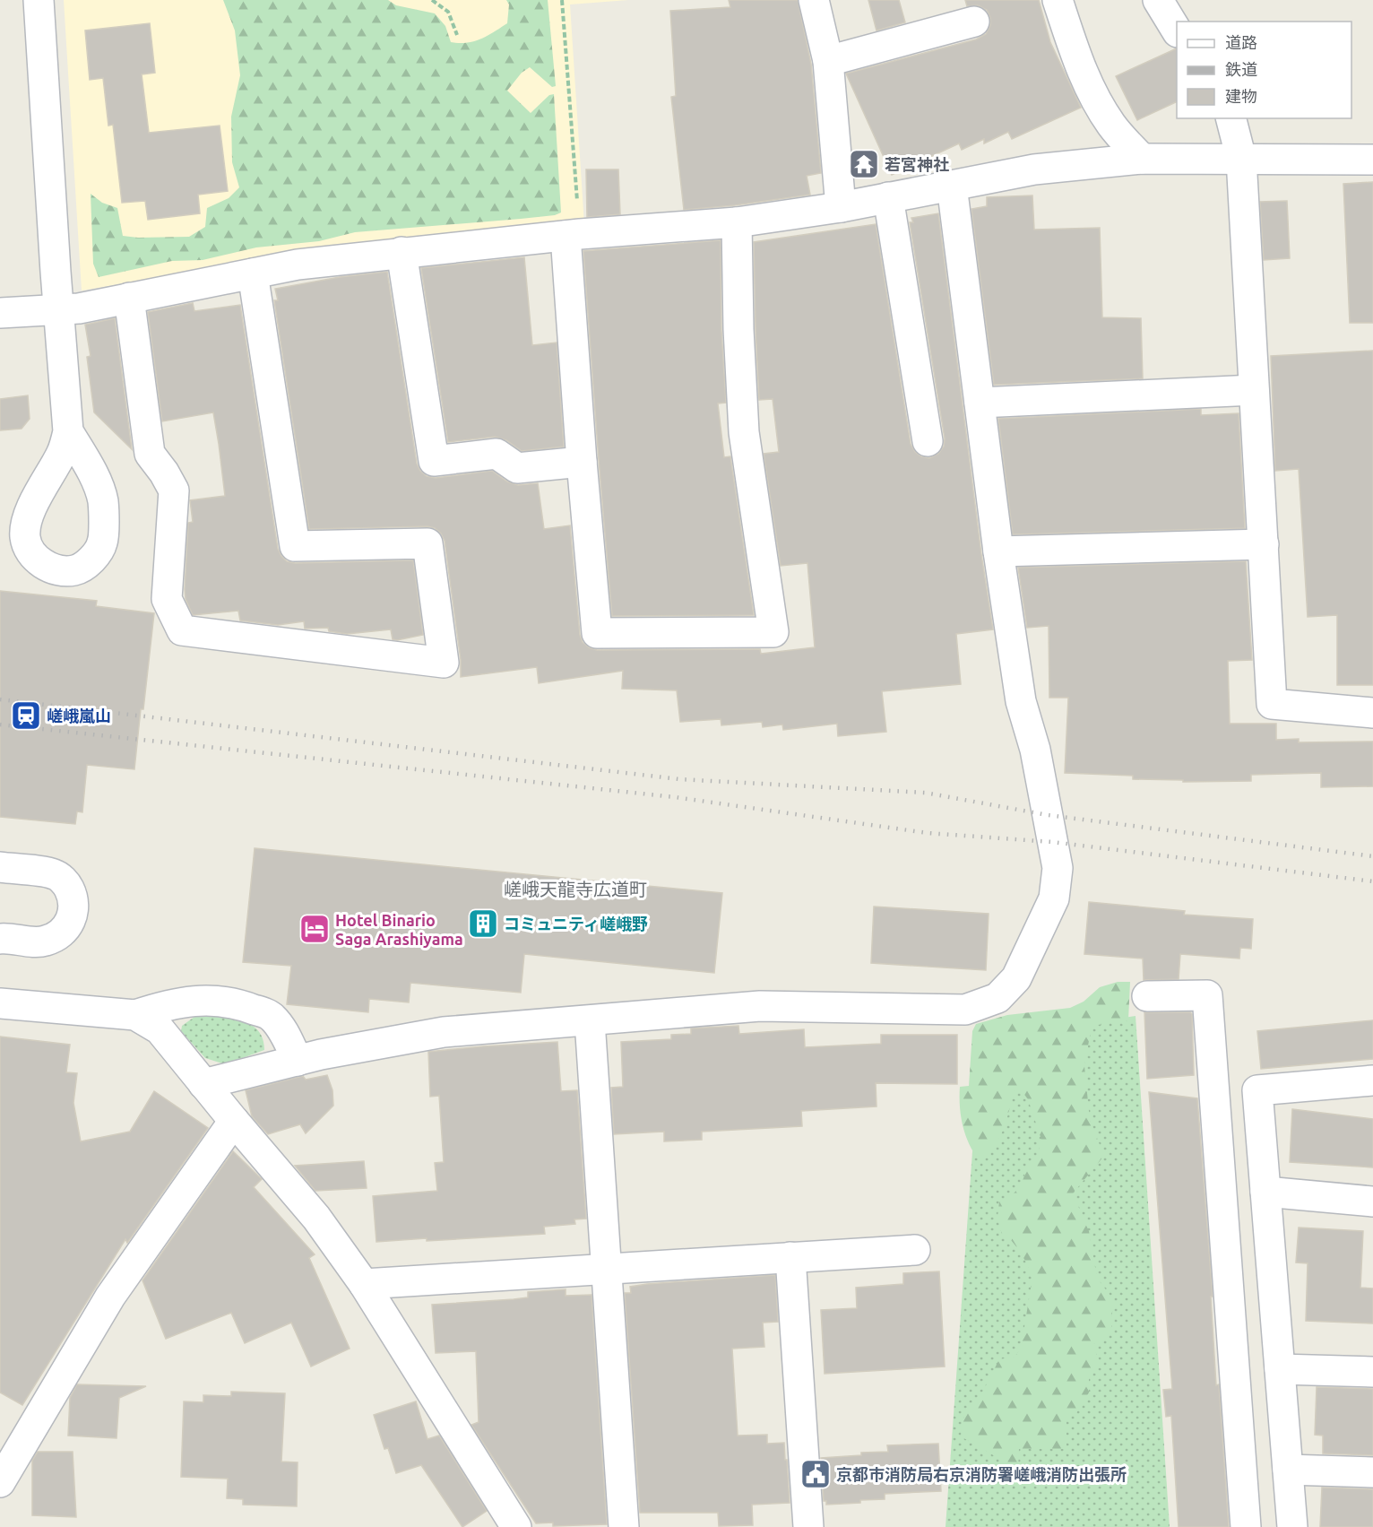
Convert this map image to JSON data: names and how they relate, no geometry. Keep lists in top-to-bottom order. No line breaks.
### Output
{"districts":["嵯峨天龍寺広道町"],"places":{"temple":["若宮神社"],"station":["嵯峨嵐山"],"building":["コミュニティ嵯峨野"],"hotel":["Hotel Binario Saga Arashiyama"],"public building":["京都市消防局右京消防署嵯峨消防出張所"]},"legend":["道路","鉄道","建物"]}
